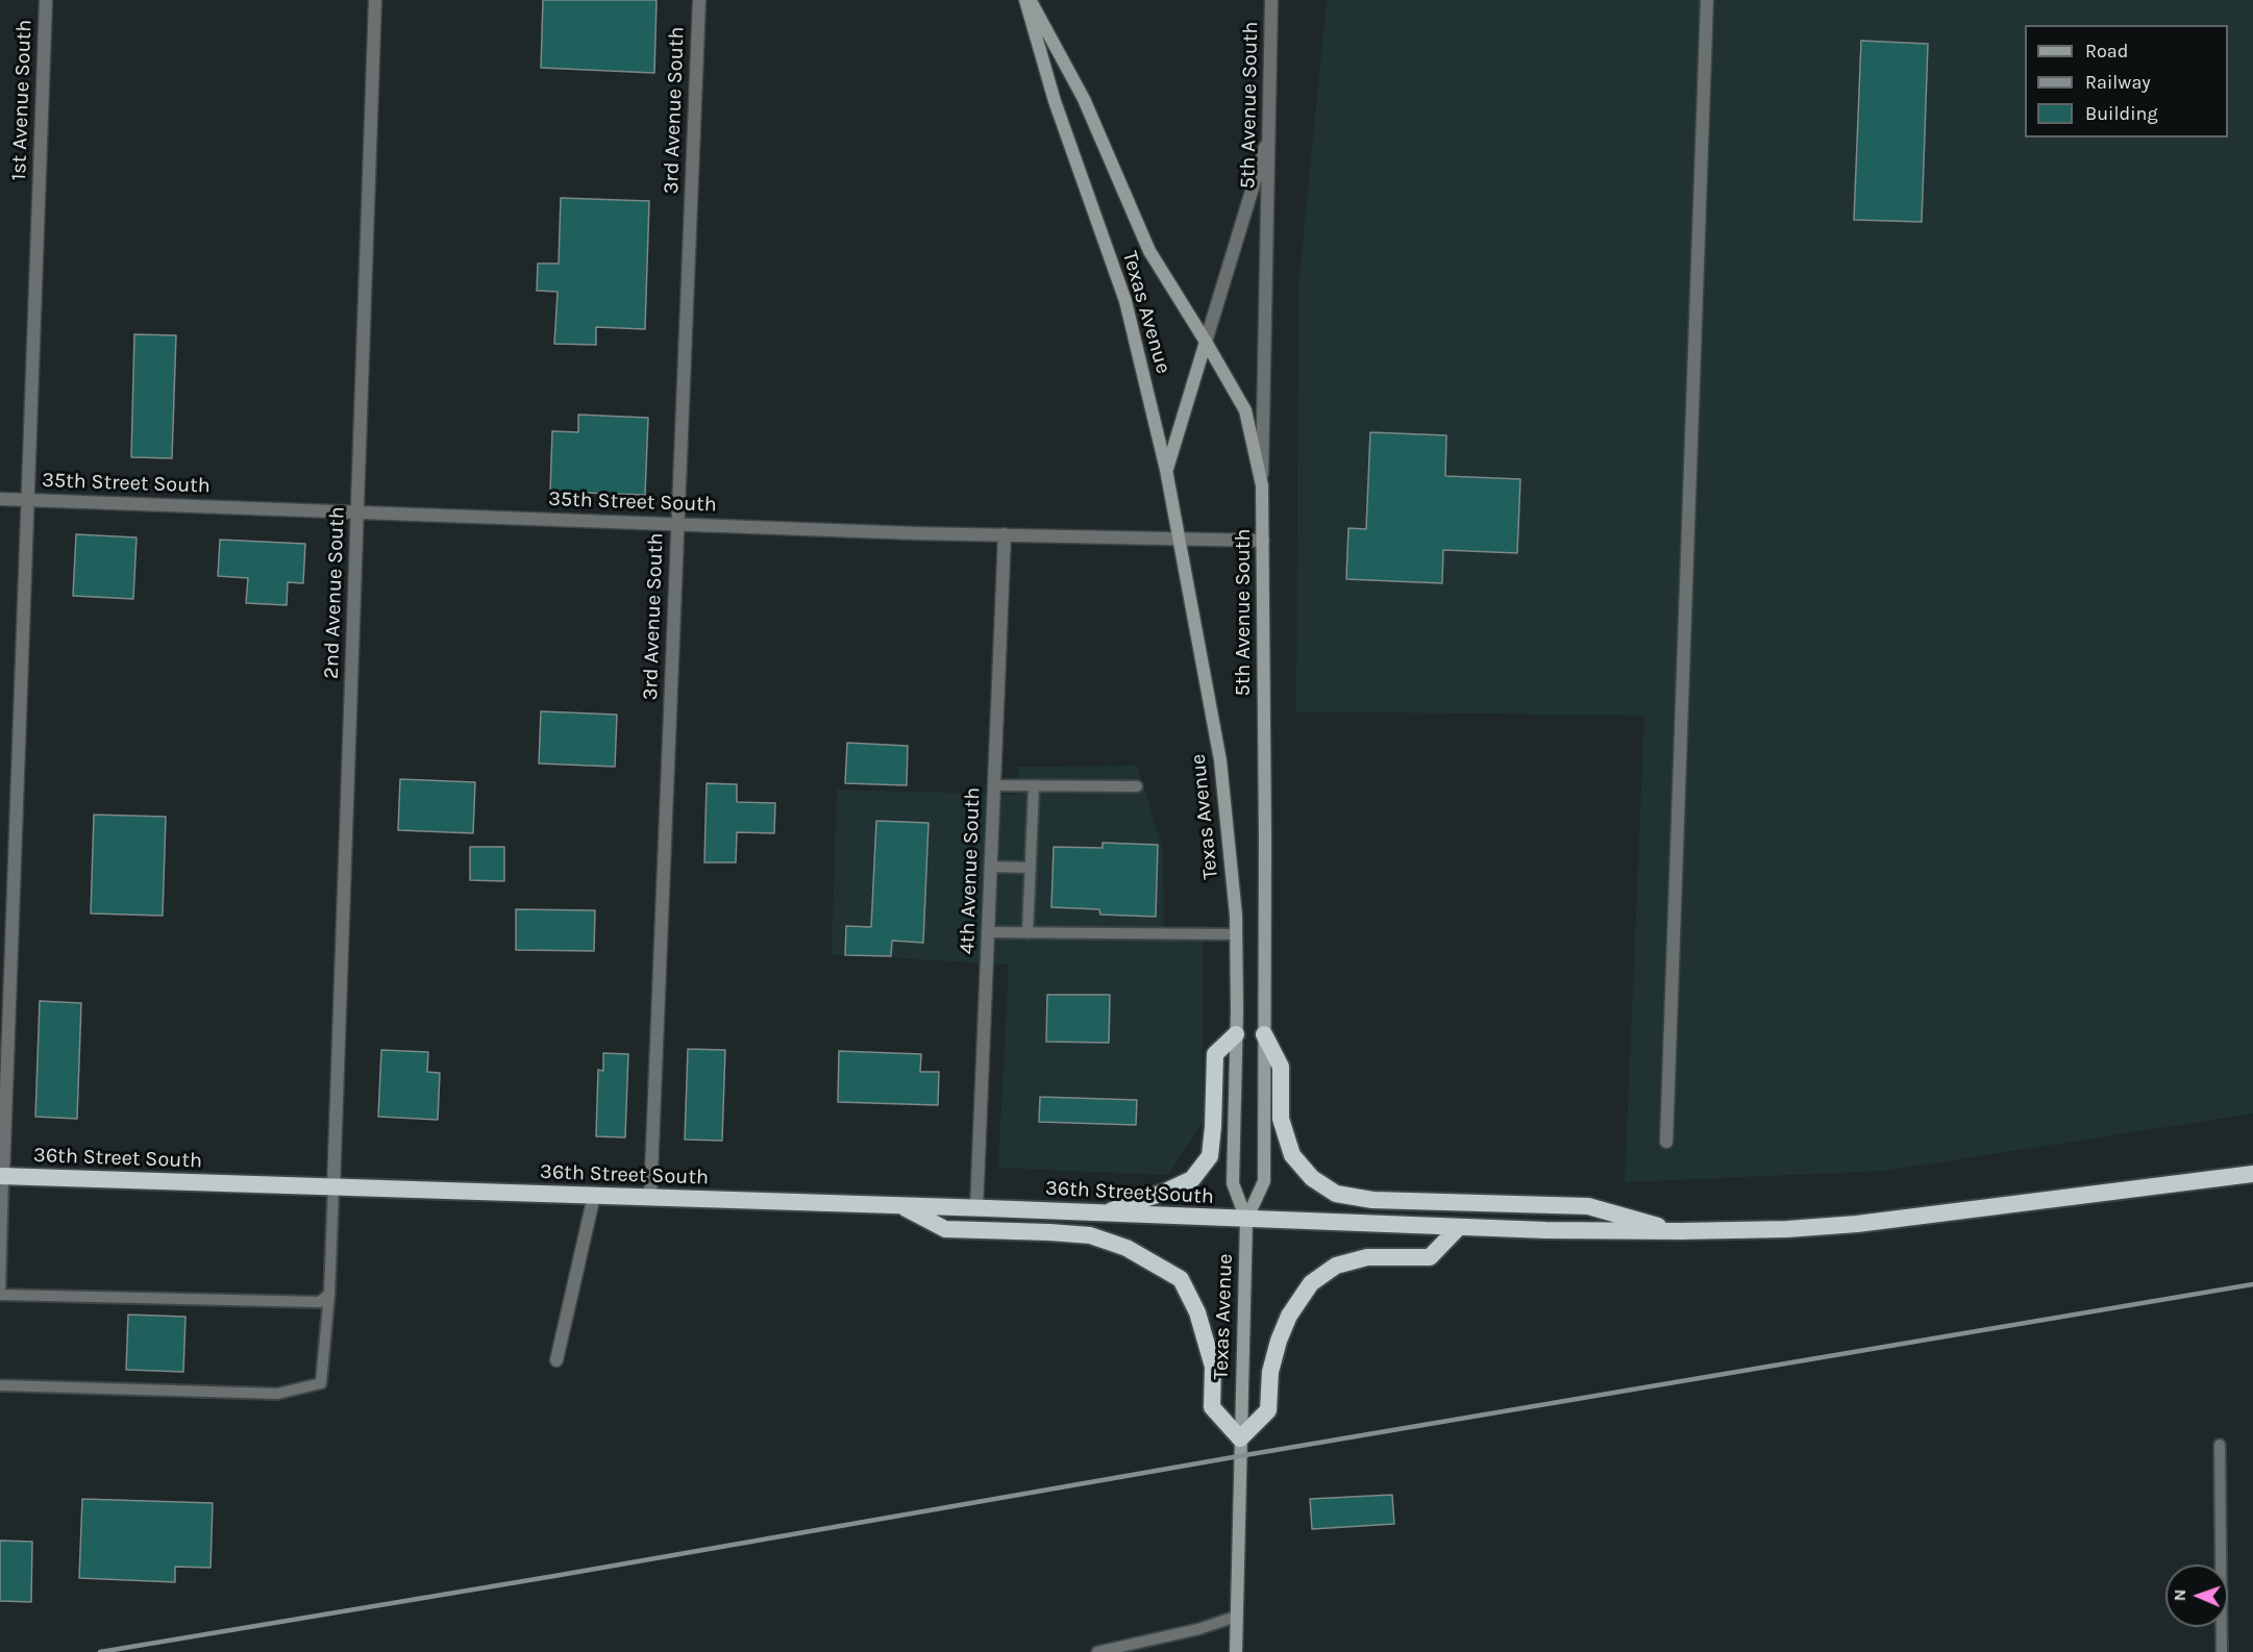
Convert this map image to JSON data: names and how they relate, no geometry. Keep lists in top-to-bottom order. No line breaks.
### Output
{"streets":{"highway":["36th Street South"],"main road":["5th Avenue South","Texas Avenue"],"street":["1st Avenue South","3rd Avenue South","35th Street South","2nd Avenue South","4th Avenue South"]},"crossings":[["1st Avenue South","35th Street South"],["1st Avenue South","36th Street South"],["5th Avenue South","Texas Avenue"],["5th Avenue South","35th Street South"],["5th Avenue South","36th Street South"],["3rd Avenue South","35th Street South"],["3rd Avenue South","36th Street South"],["Texas Avenue","35th Street South"],["Texas Avenue","36th Street South"],["35th Street South","2nd Avenue South"],["35th Street South","4th Avenue South"],["2nd Avenue South","36th Street South"],["4th Avenue South","36th Street South"]],"legend":["Road","Railway","Building"],"north":"left"}
